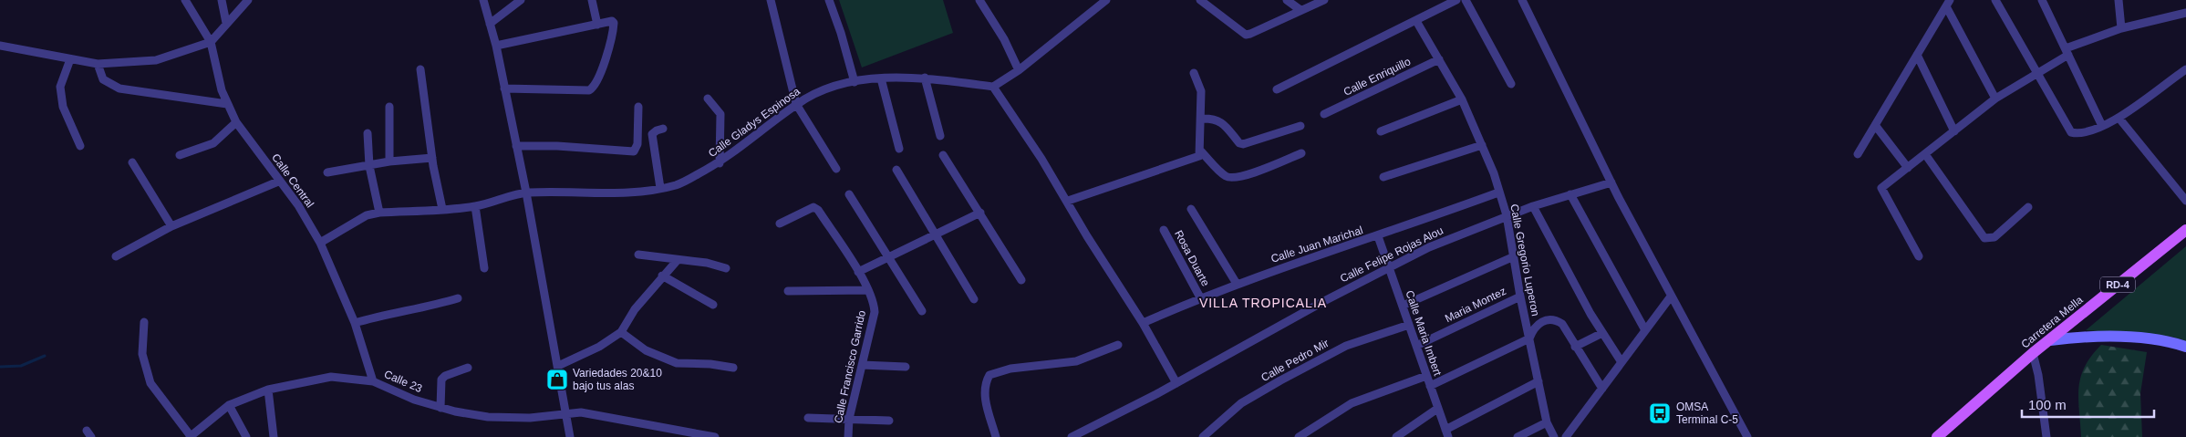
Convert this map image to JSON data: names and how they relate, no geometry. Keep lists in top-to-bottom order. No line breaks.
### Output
{"streets":{"main road":["RD-4","Carretera Mella"],"street":["Calle Enriquillo","Calle Gladys Espinosa","Calle Central","Calle Juan Marichal","Calle Felipe Rojas Alou","Rosa Duarte","Calle Gregorio Luperon","Maria Montez","Calle Maria Imbert","Calle Pedro Mir","Calle Francisco Garrido","Calle 23"]},"crossings":[["Calle Enriquillo","Calle Gregorio Luperon"],["Calle Gladys Espinosa","Calle Central"],["Calle Central","Calle 23"],["Calle Juan Marichal","Rosa Duarte"],["Calle Juan Marichal","Calle Gregorio Luperon"],["Calle Juan Marichal","Calle Maria Imbert"],["Calle Felipe Rojas Alou","Calle Gregorio Luperon"],["Calle Felipe Rojas Alou","Calle Maria Imbert"],["Calle Gregorio Luperon","Maria Montez"],["Maria Montez","Calle Maria Imbert"],["Calle Maria Imbert","Calle Pedro Mir"]],"districts":["VILLA TROPICALIA"],"places":{"shop":["Variedades 20&10 bajo tus alas"],"bus stop":["OMSA Terminal C-5"]},"scale_bar":"100 m"}
